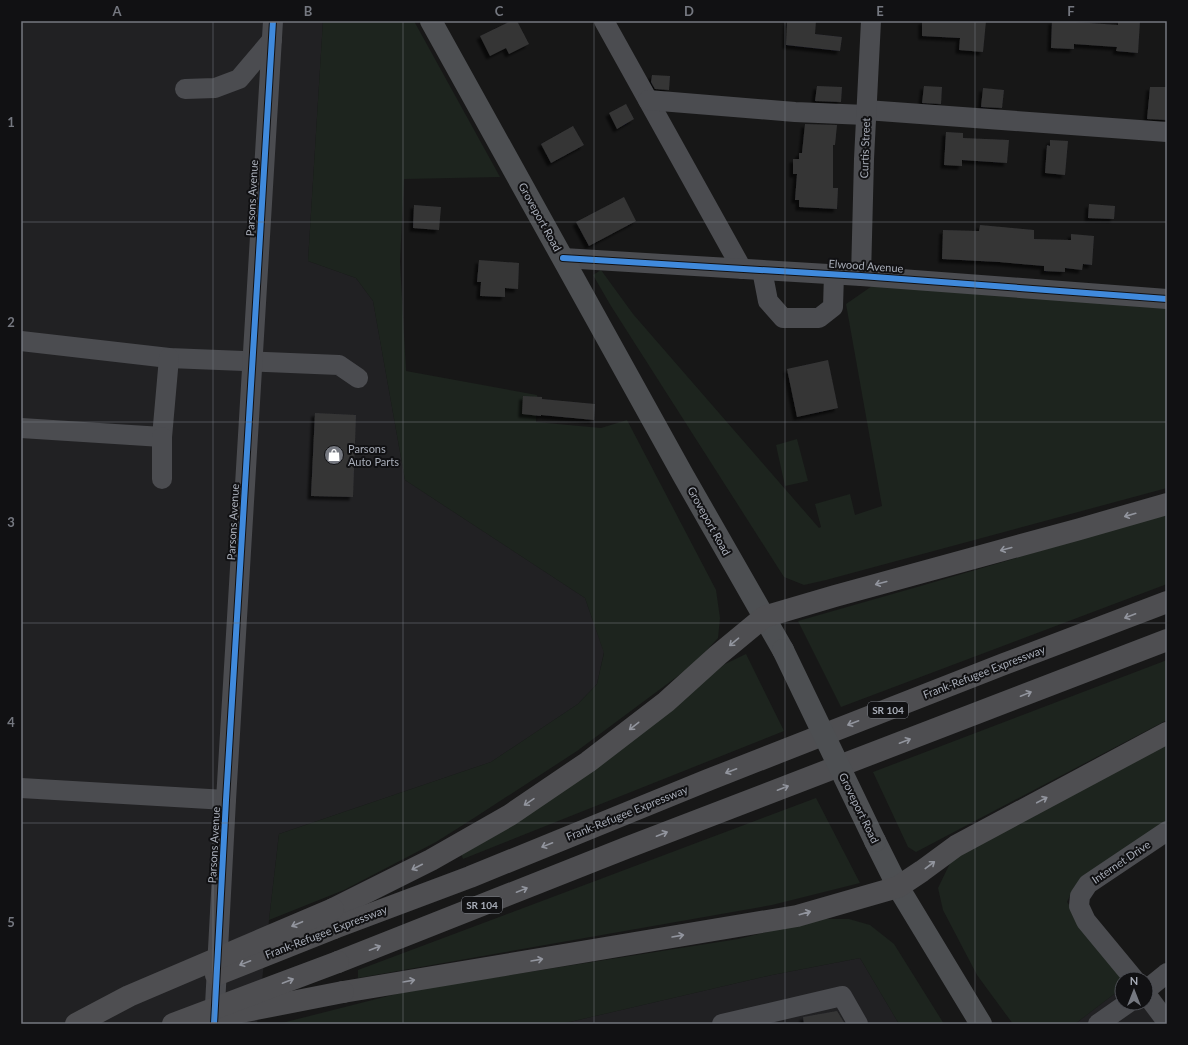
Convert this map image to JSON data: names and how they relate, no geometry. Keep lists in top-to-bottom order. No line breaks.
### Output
{"streets":{"highway":["Frank-Refugee Expressway","SR 104"],"main road":["Groveport Road"],"street":["Curtis Street","Parsons Avenue","Elwood Avenue","Internet Drive"]},"crossings":[["Curtis Street","Elwood Avenue"],["Groveport Road","Elwood Avenue"]],"places":{"shop":["Parsons Auto Parts"]},"north":"top","grid":{"columns":["A","B","C","D","E","F"],"rows":["1","2","3","4","5"]}}
